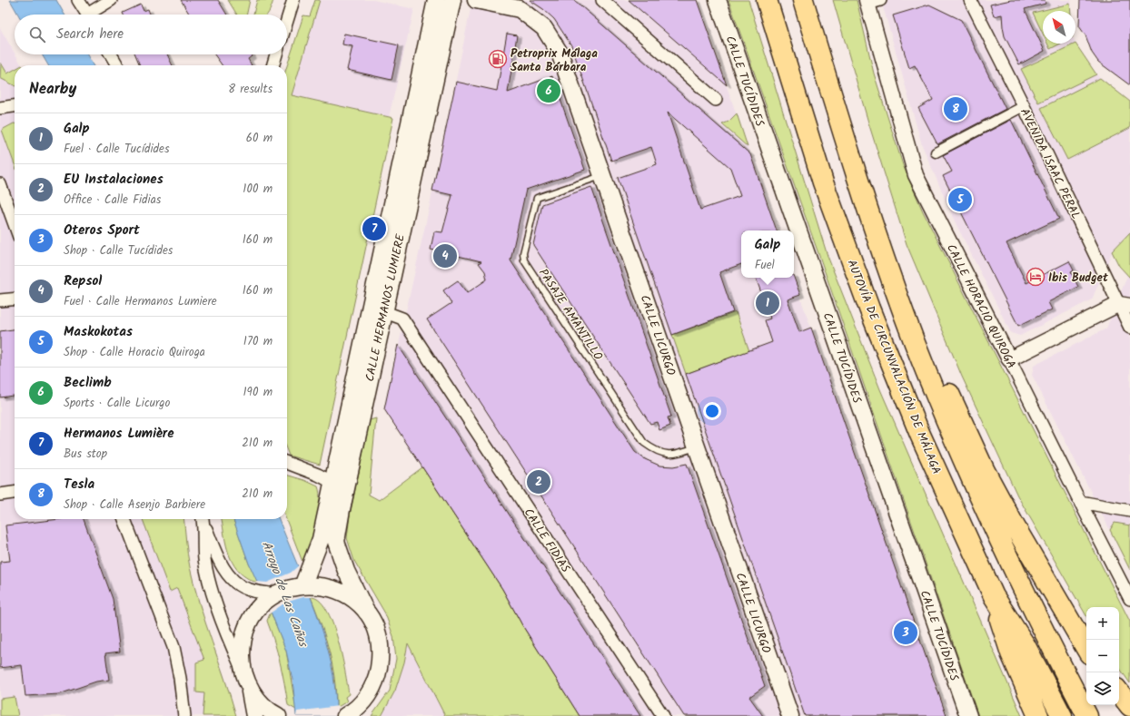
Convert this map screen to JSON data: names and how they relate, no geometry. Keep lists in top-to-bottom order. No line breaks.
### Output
{"streets":{"highway":["AUTOVÍA DE CIRCUNVALACIÓN DE MÁLAGA"],"main road":["CALLE TUCÍDIDES","CALLE HERMANOS LUMIERE","CALLE LICURGO"],"street":["AVENIDA ISAAC PERAL","CALLE HORACIO QUIROGA","CALLE FIDIAS"],"lane":["PASAJE AMANTILLO"]},"crossings":[["CALLE HERMANOS LUMIERE","CALLE FIDIAS"],["PASAJE AMANTILLO","CALLE LICURGO"]],"water":["Arroyo de Las Cañas"],"places":{"fuel station":["Petroprix Málaga Santa Bárbara"],"hotel":["Ibis Budget"]},"north":"top left","page":{"search":"Search here","heading":["Nearby","8 results"],"pins":["6","8","5","7","4","1","2","3"],"list":[{"mark":"1","name":"Galp","note":"Fuel · Calle Tucídides","value":"60 m"},{"mark":"2","name":"EU Instalaciones","note":"Office · Calle Fidias","value":"100 m"},{"mark":"3","name":"Oteros Sport","note":"Shop · Calle Tucídides","value":"160 m"},{"mark":"4","name":"Repsol","note":"Fuel · Calle Hermanos Lumiere","value":"160 m"},{"mark":"5","name":"Maskokotas","note":"Shop · Calle Horacio Quiroga","value":"170 m"},{"mark":"6","name":"Beclimb","note":"Sports · Calle Licurgo","value":"190 m"},{"mark":"7","name":"Hermanos Lumière","note":"Bus stop","value":"210 m"},{"mark":"8","name":"Tesla","note":"Shop · Calle Asenjo Barbiere","value":"210 m"}],"popup":["Galp","Fuel"],"map_buttons":["+","−"]}}
